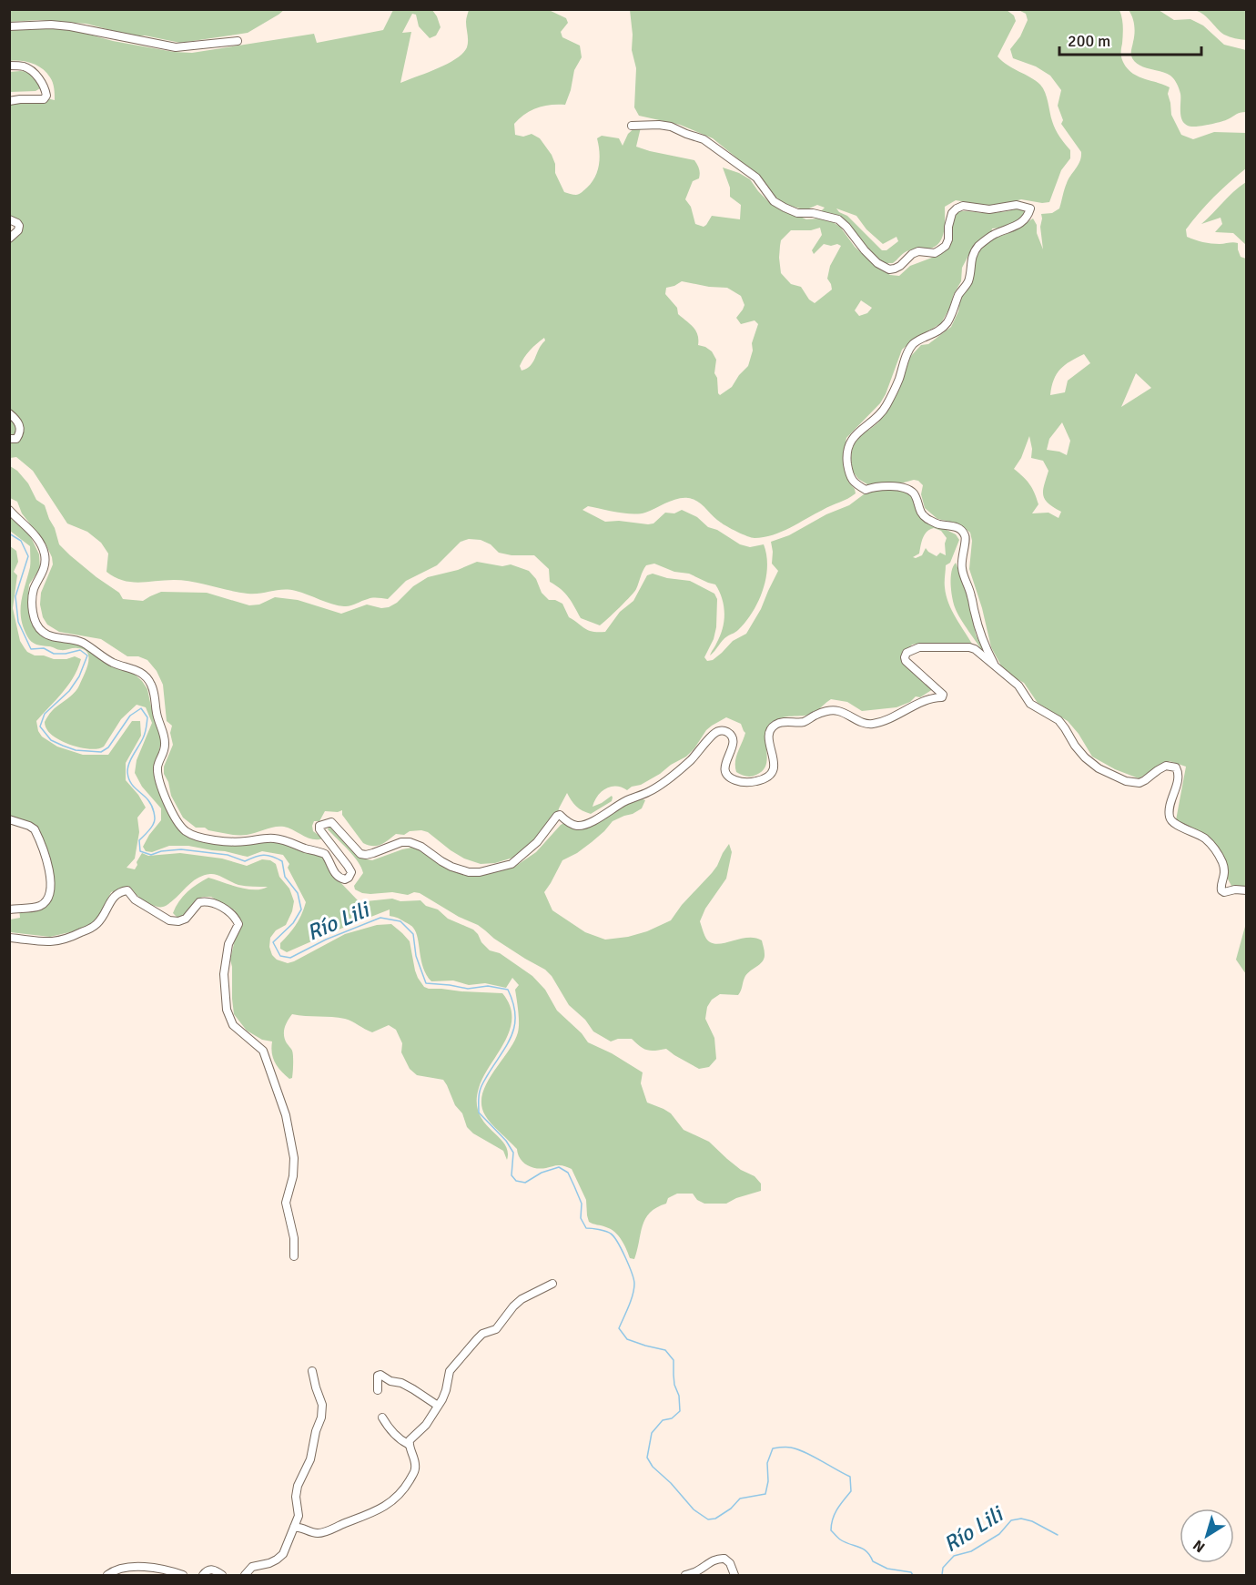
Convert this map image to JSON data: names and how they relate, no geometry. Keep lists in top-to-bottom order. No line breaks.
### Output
{"water":["Río Lili"],"scale_bar":"200 m","north":"bottom left"}
